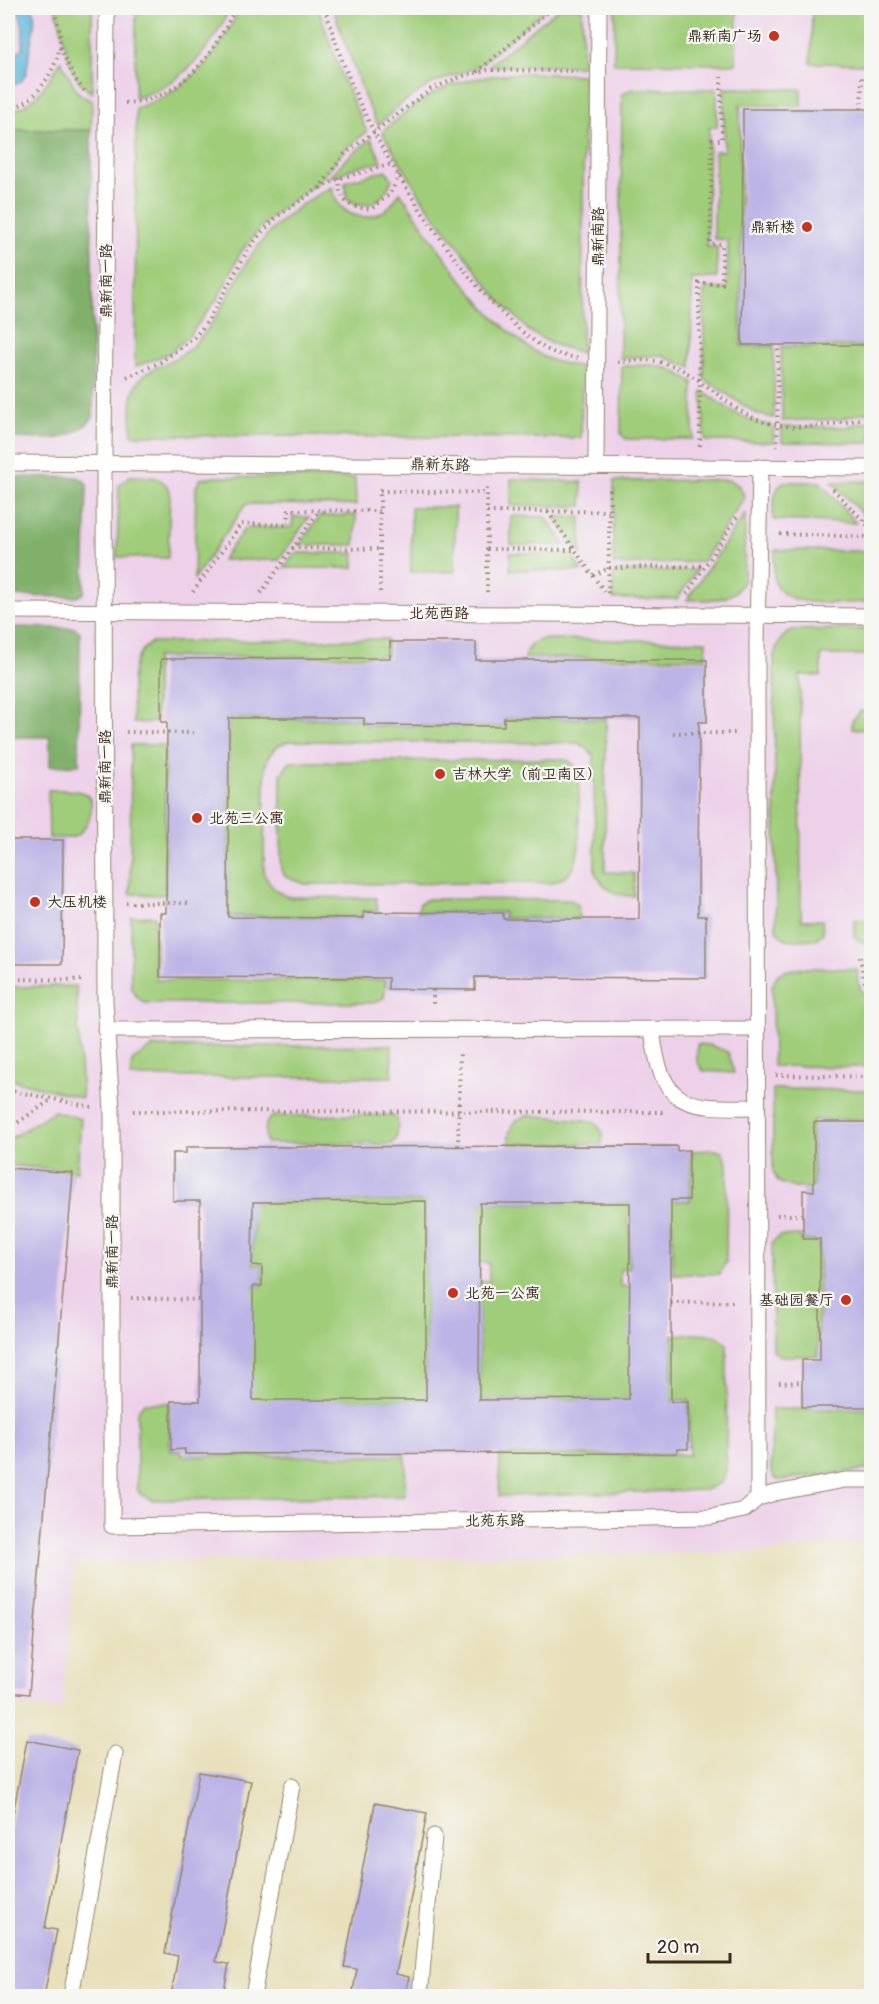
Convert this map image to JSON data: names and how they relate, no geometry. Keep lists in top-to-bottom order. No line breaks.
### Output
{"streets":{"lane":["鼎新南路","鼎新南一路","鼎新东路","北苑西路","北苑东路"]},"crossings":[["鼎新南路","鼎新东路"],["鼎新南一路","鼎新东路"],["鼎新南一路","北苑西路"],["鼎新南一路","北苑东路"]],"places":["鼎新南广场","鼎新楼","吉林大学（前卫南区）","北苑三公寓","大压机楼","北苑一公寓","基础园餐厅"],"scale_bar":"20 m"}
